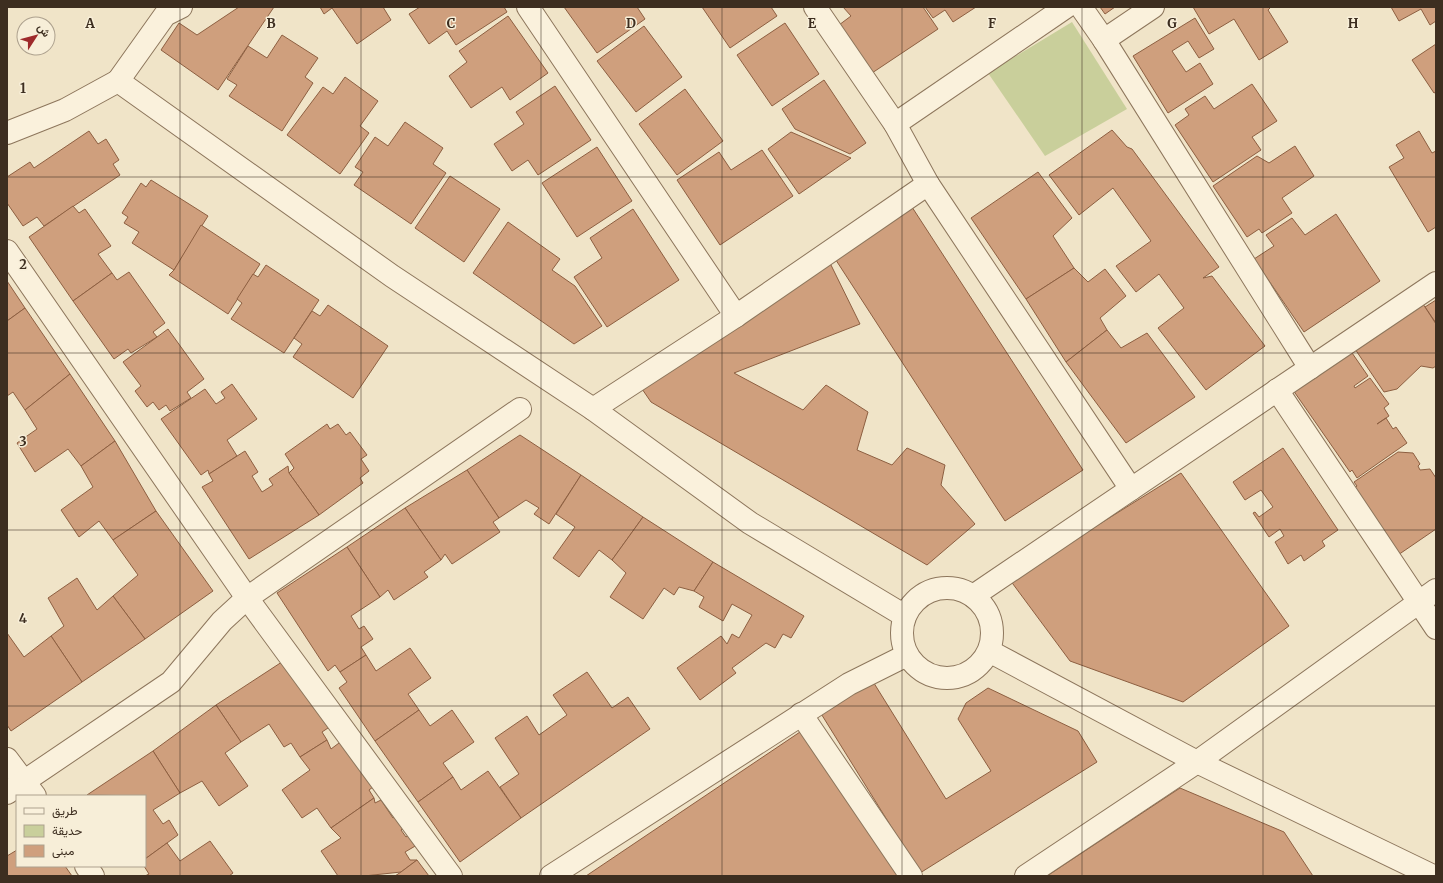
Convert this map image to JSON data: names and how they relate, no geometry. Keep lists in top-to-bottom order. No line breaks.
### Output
{"legend":["طريق","حديقة","مبنى"],"north":"top right","grid":{"columns":["A","B","C","D","E","F","G","H"],"rows":["1","2","3","4"]}}
